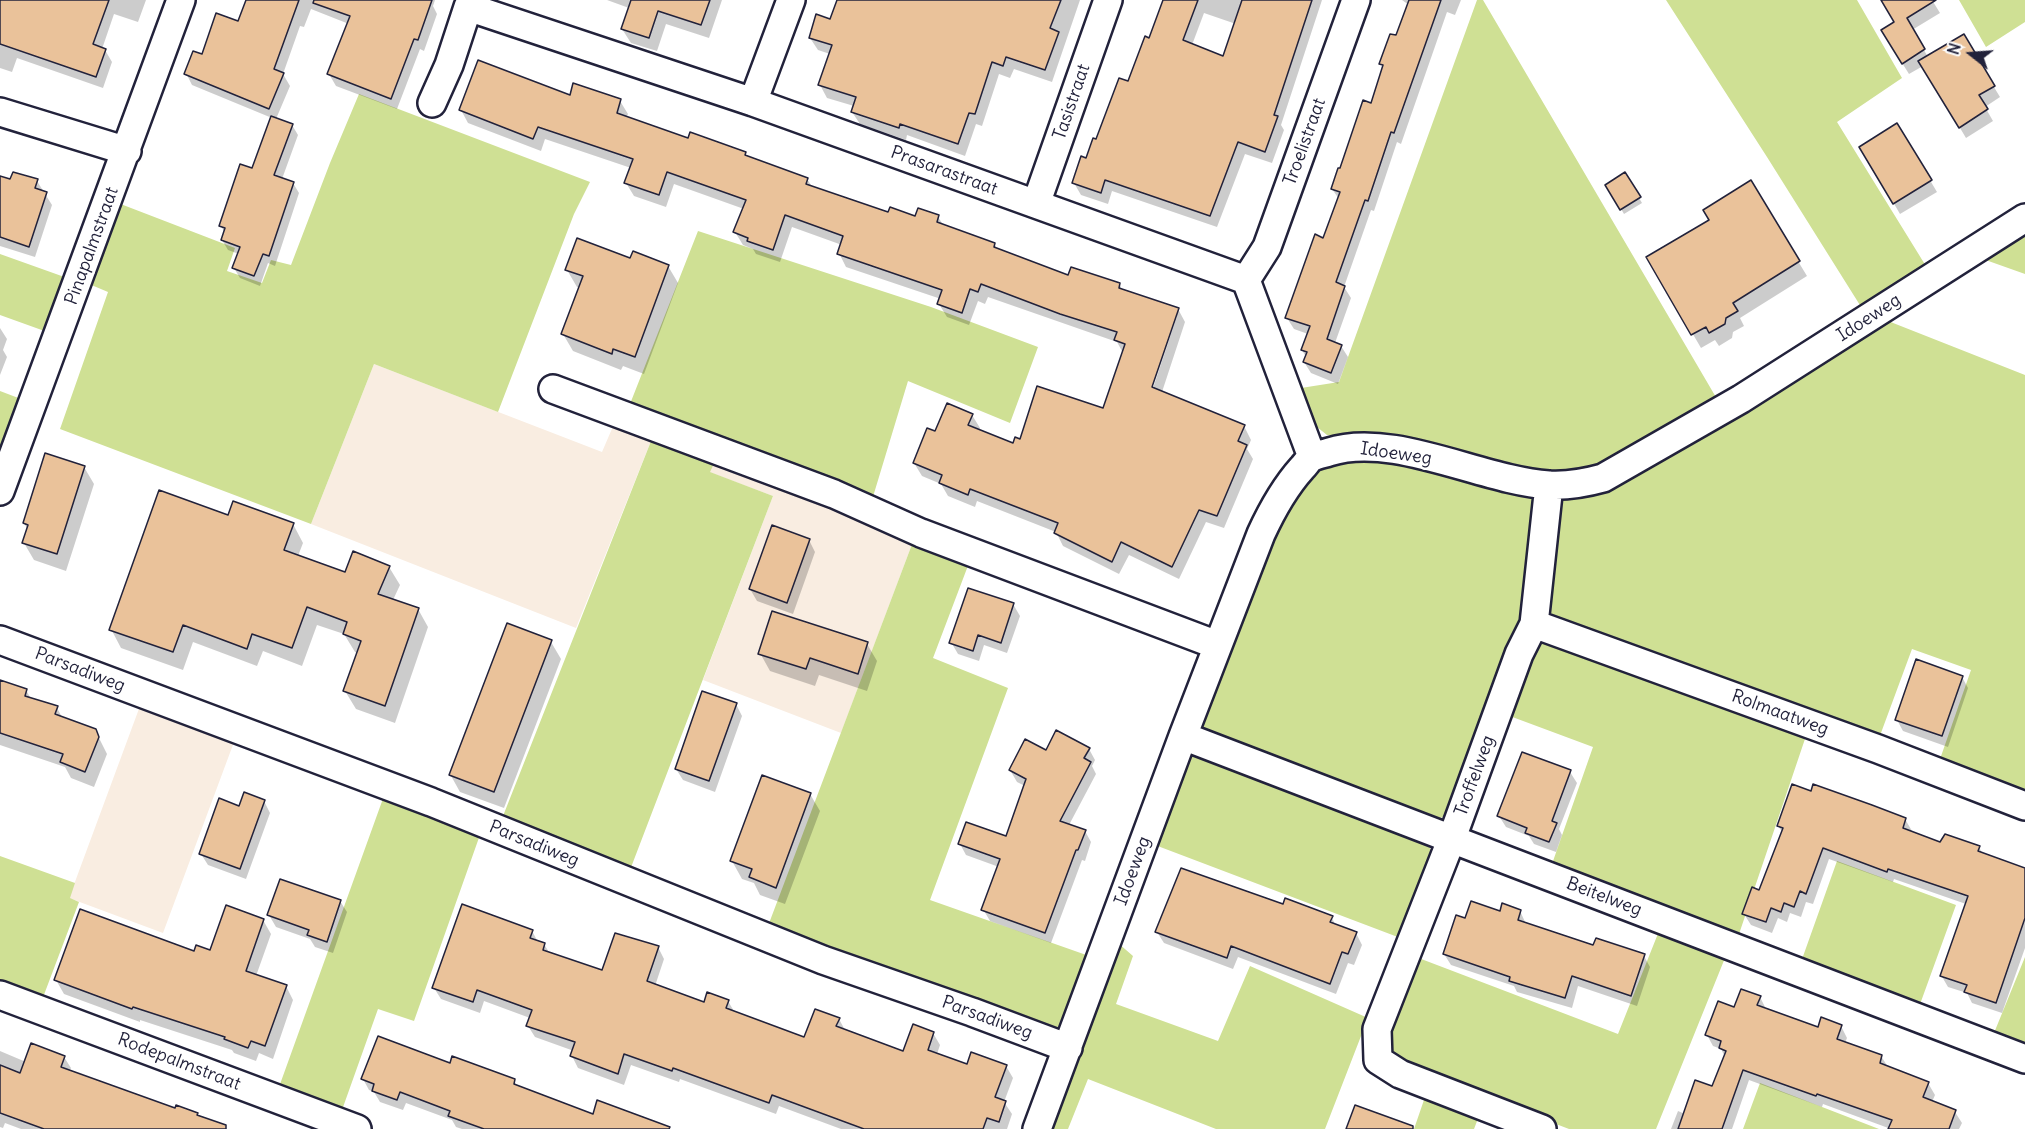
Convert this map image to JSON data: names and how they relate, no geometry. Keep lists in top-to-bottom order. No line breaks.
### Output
{"streets":{"street":["Tasistraat","Troelistraat","Prasarastraat","Pinapalmstraat","Idoeweg","Parsadiweg","Rolmaatweg","Troffelweg","Beitelweg","Rodepalmstraat"]},"crossings":[["Tasistraat","Prasarastraat"],["Troelistraat","Prasarastraat"],["Idoeweg","Parsadiweg"],["Idoeweg","Troffelweg"],["Idoeweg","Beitelweg"],["Rolmaatweg","Troffelweg"],["Troffelweg","Beitelweg"]],"north":"left"}
